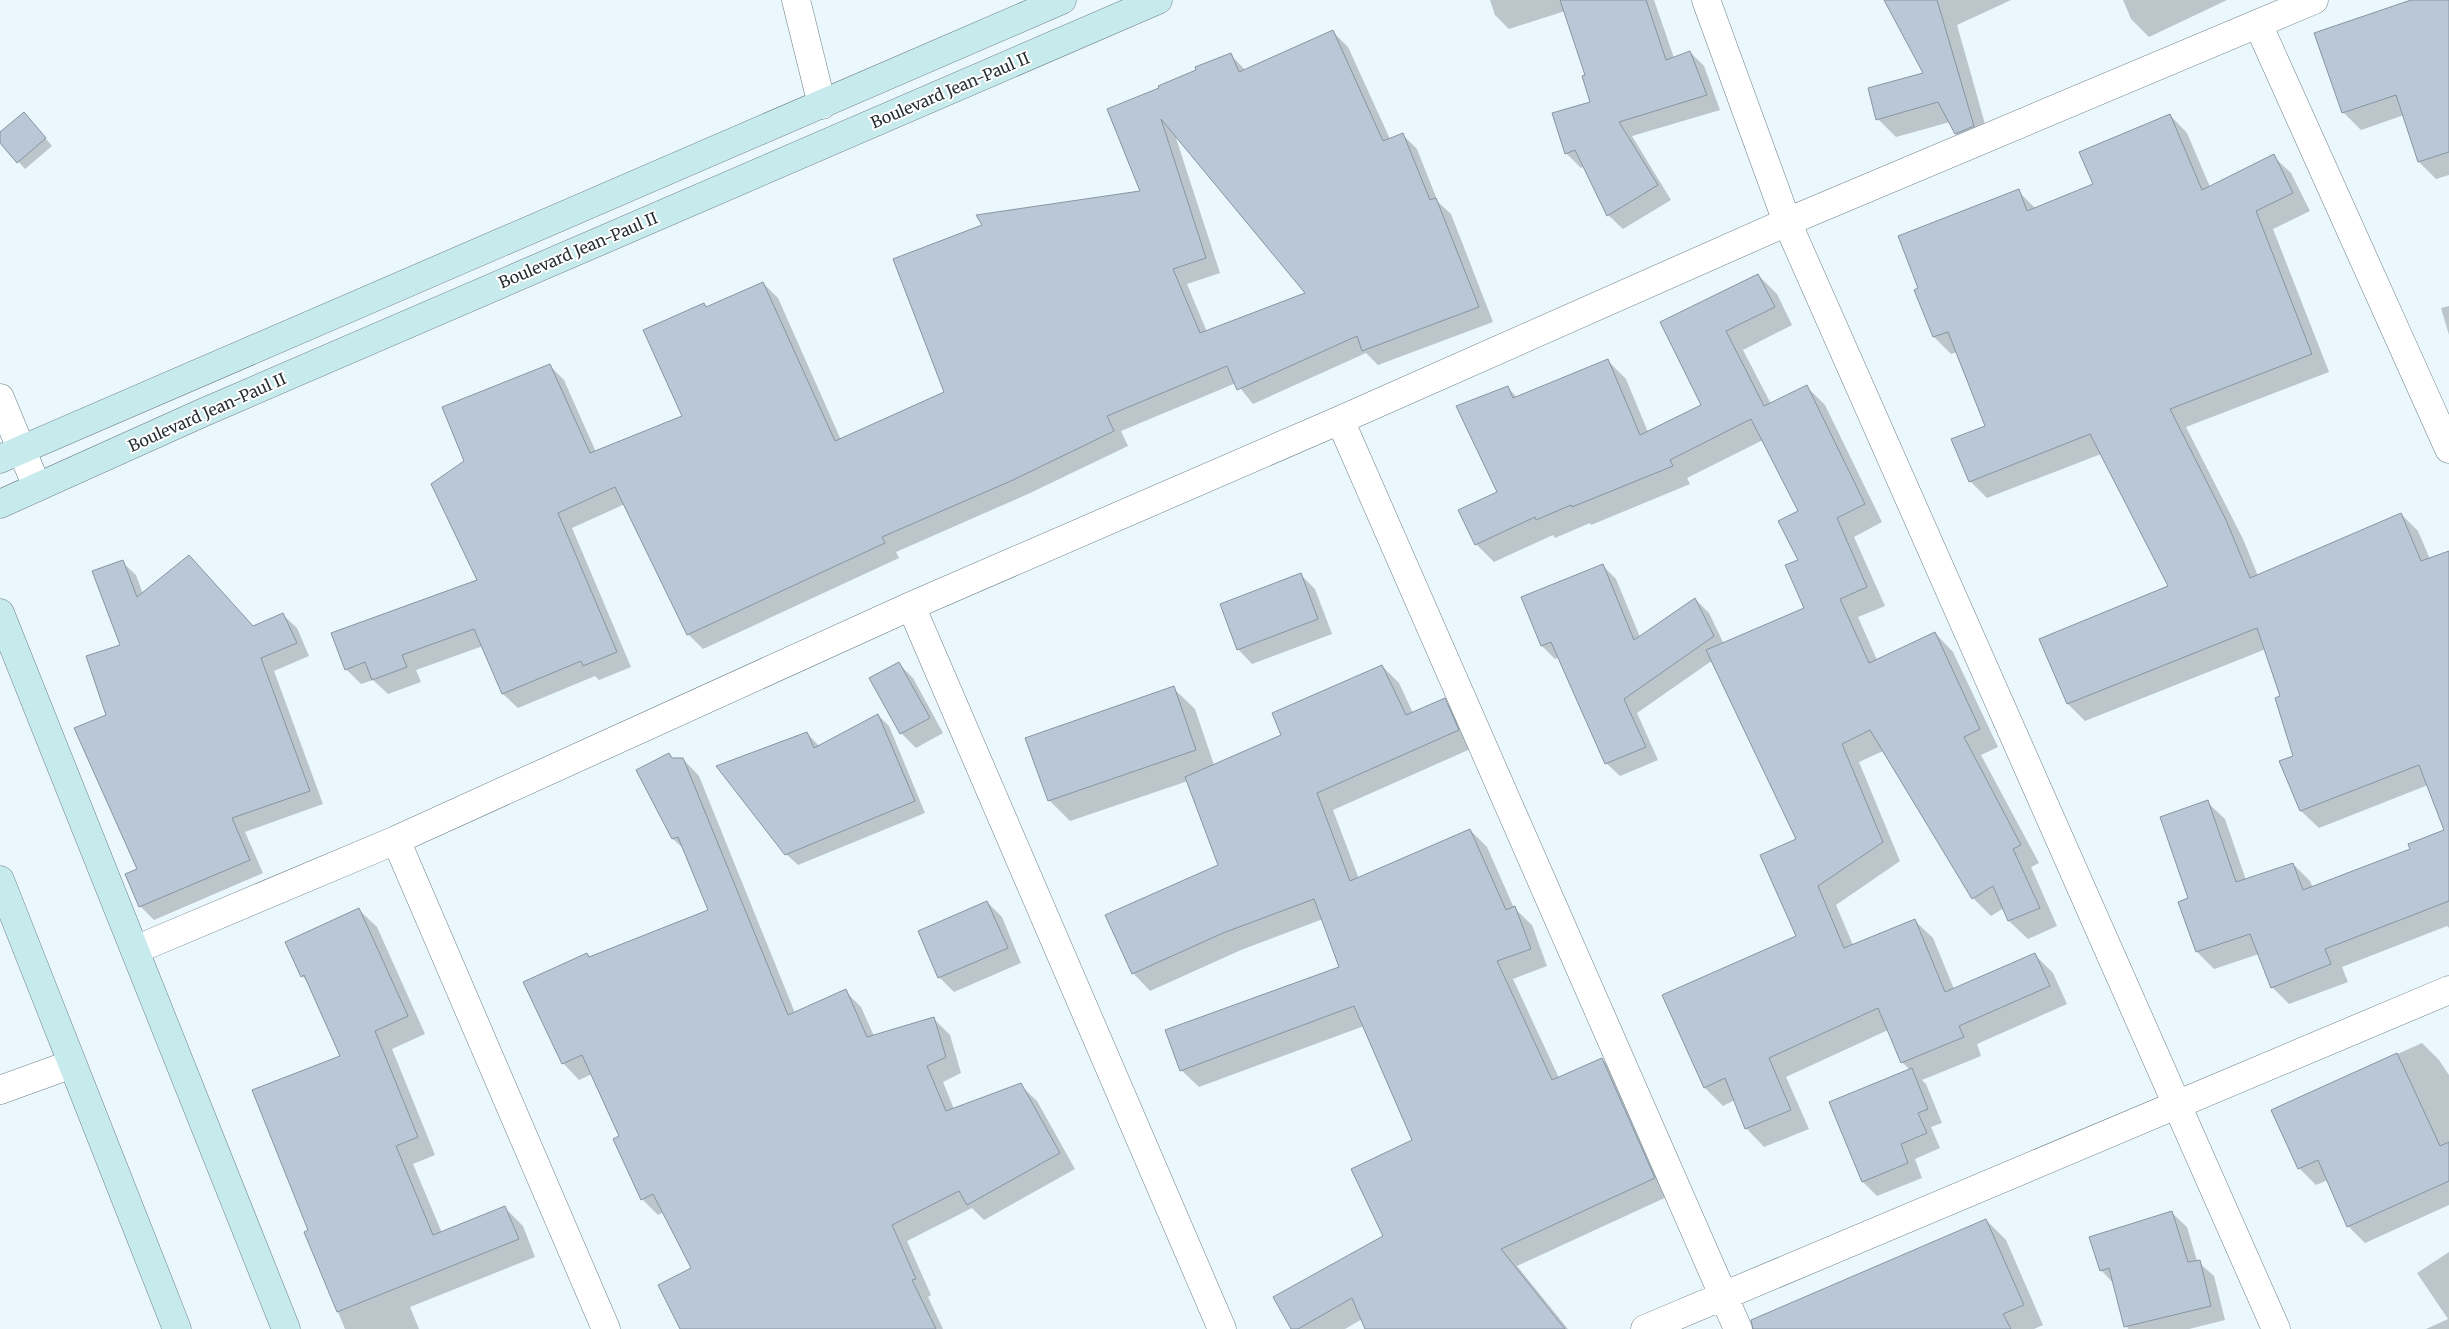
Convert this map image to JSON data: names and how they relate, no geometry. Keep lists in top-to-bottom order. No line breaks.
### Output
{"streets":{"main road":["Boulevard Jean-Paul II"]}}
